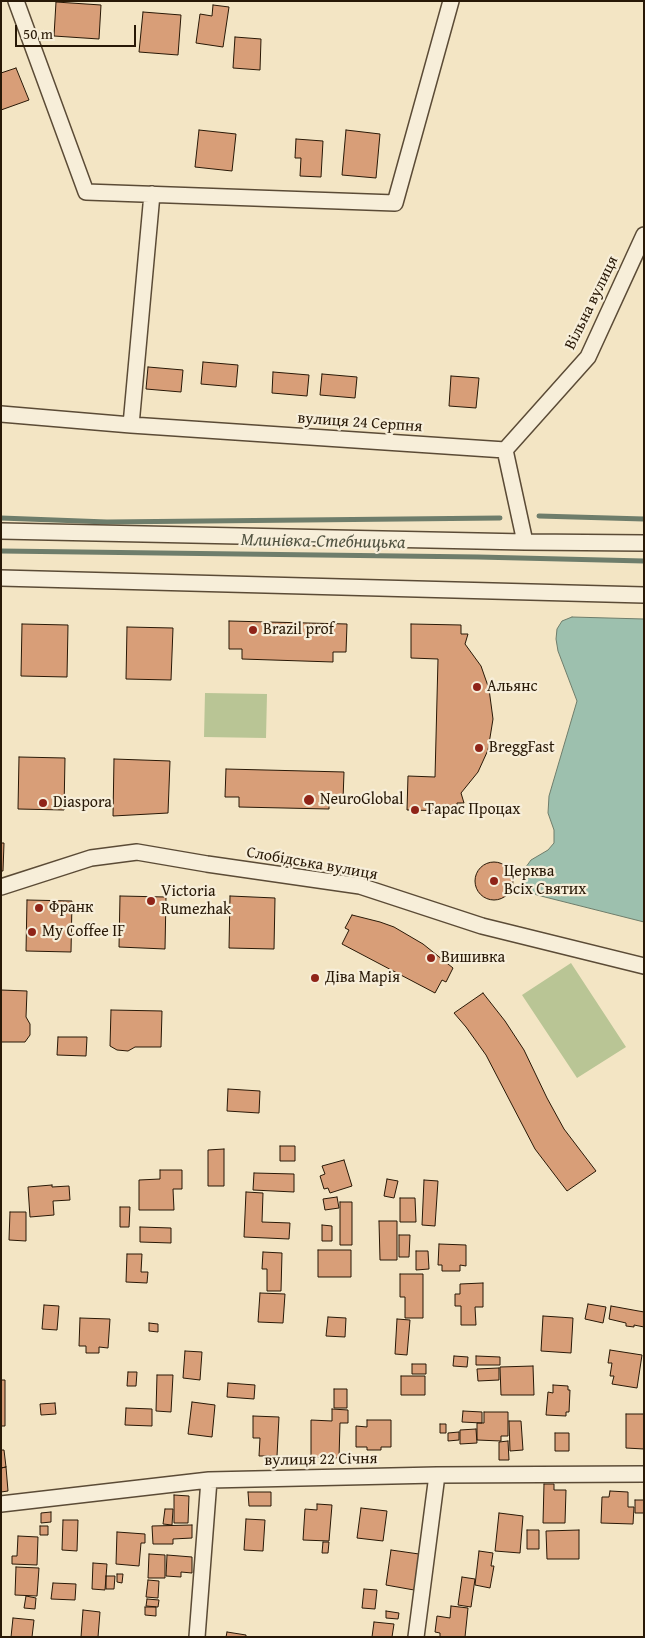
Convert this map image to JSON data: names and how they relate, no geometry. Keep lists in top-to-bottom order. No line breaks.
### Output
{"streets":{"street":["Вільна вулиця","вулиця 24 Серпня","Слобідська вулиця","вулиця 22 Січня"]},"crossings":[["Вільна вулиця","вулиця 24 Серпня"]],"water":["Млинівка-Стебницька"],"places":["Brazil prof","Альянс","BreggFast","NeuroGlobal","Diaspora","Тарас Процах","Церква Всіх Святих","Victoria Rumezhak","Франк","My Coffee IF","Вишивка","Діва Марія"],"scale_bar":"50 m"}
